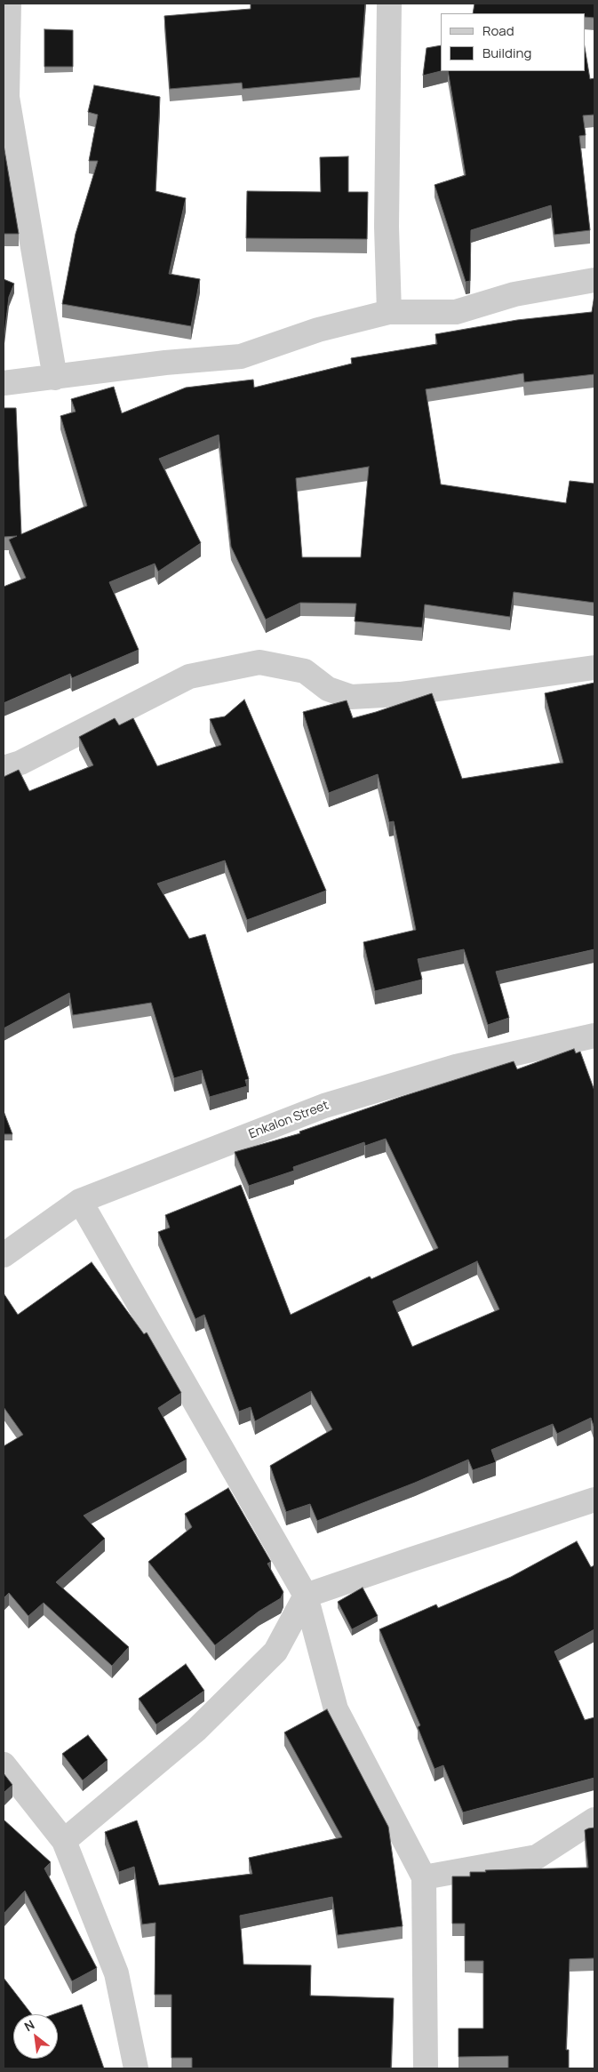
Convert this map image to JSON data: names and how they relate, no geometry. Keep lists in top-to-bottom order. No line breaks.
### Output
{"streets":{"street":["Enkalon Street"]},"legend":["Road","Building"],"north":"top left"}
